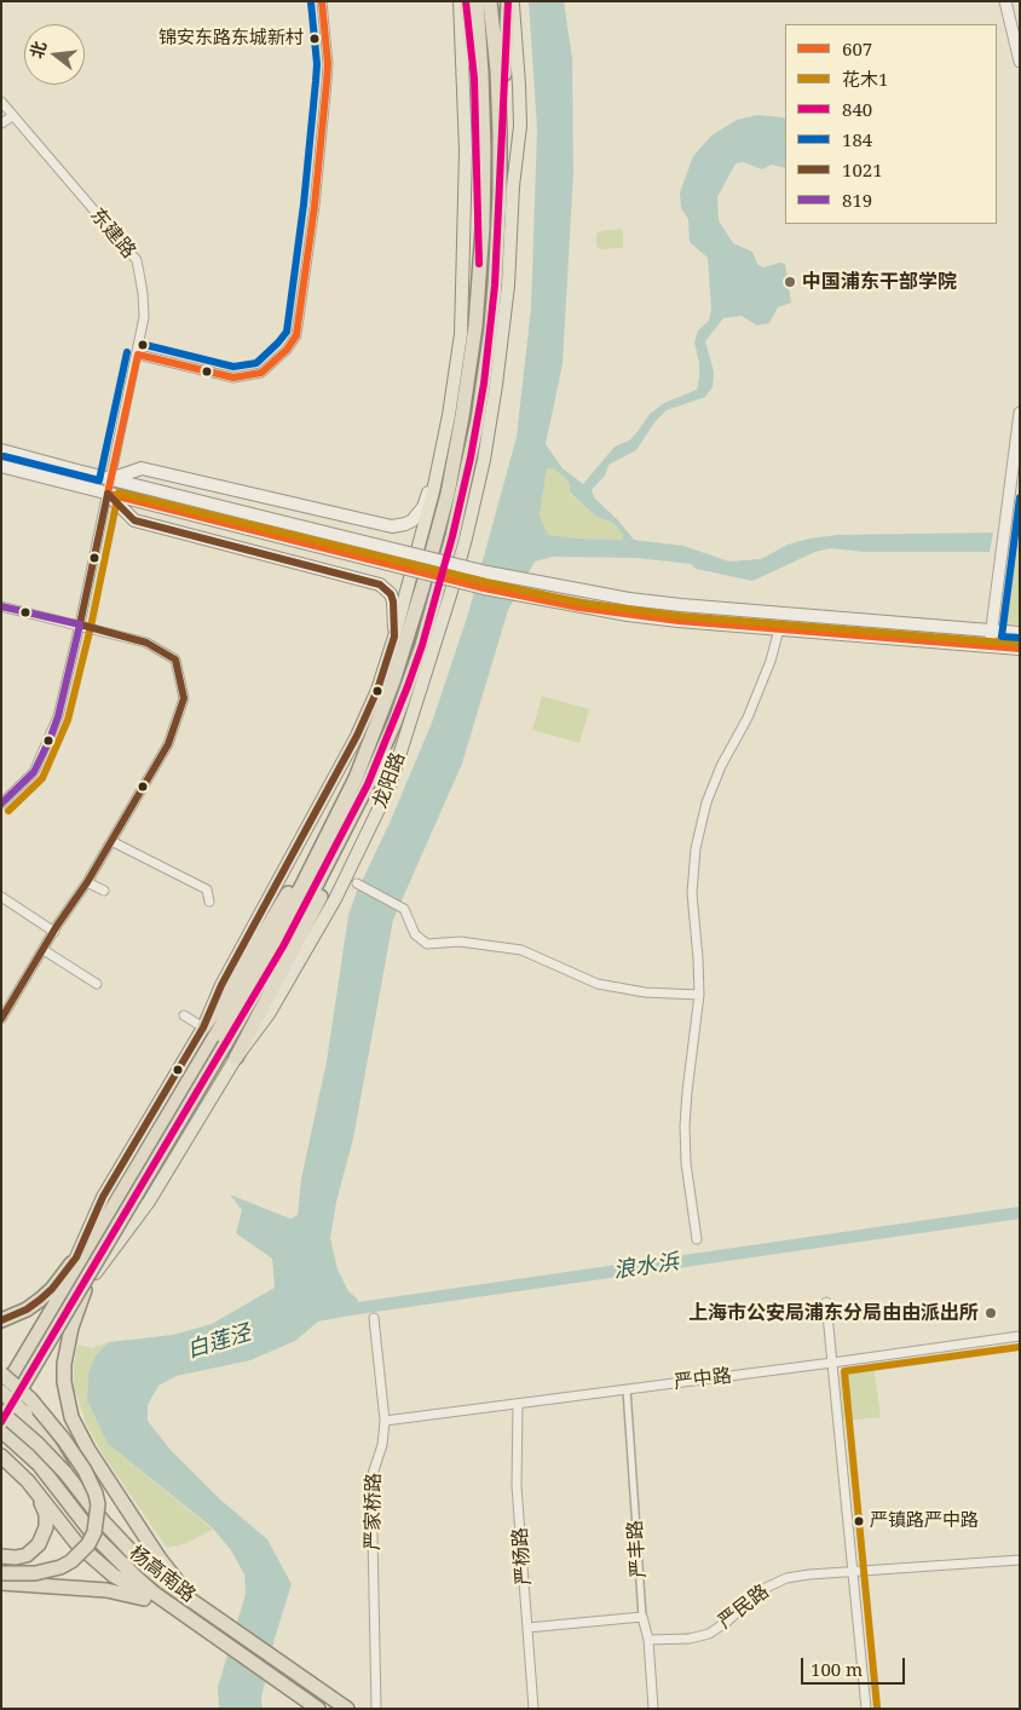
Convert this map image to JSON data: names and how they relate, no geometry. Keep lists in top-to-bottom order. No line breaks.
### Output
{"streets":{"highway":["杨高南路"],"main road":["龙阳路"],"street":["东建路","严中路","严家桥路","严丰路","严杨路","严民路"]},"crossings":[["龙阳路","杨高南路"],["严中路","严家桥路"],["严中路","严丰路"],["严中路","严杨路"],["严丰路","严民路"]],"water":["浪水浜","白莲泾"],"places":["锦安东路东城新村","中国浦东干部学院","上海市公安局浦东分局由由派出所","严镇路严中路"],"lines":["transit line 607","transit line 840","transit line 184","transit line 花木1","transit line 1021","transit line 819"],"legend":["607","花木1","840","184","1021","819"],"scale_bar":"100 m","north":"left"}
